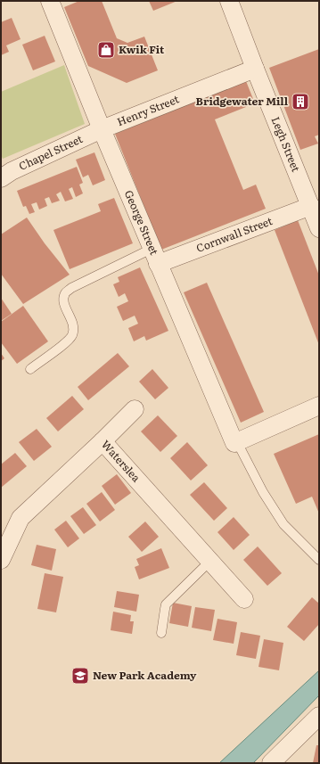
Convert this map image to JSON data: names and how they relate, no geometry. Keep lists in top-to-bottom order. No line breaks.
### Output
{"streets":{"street":["Henry Street","Legh Street","Chapel Street","George Street","Cornwall Street","Waterslea"]},"crossings":[["Henry Street","Legh Street"],["Henry Street","Chapel Street"],["Henry Street","George Street"],["Legh Street","Cornwall Street"],["Chapel Street","George Street"],["George Street","Cornwall Street"]],"places":{"shop":["Kwik Fit"],"building":["Bridgewater Mill"],"school or university":["New Park Academy"]}}
